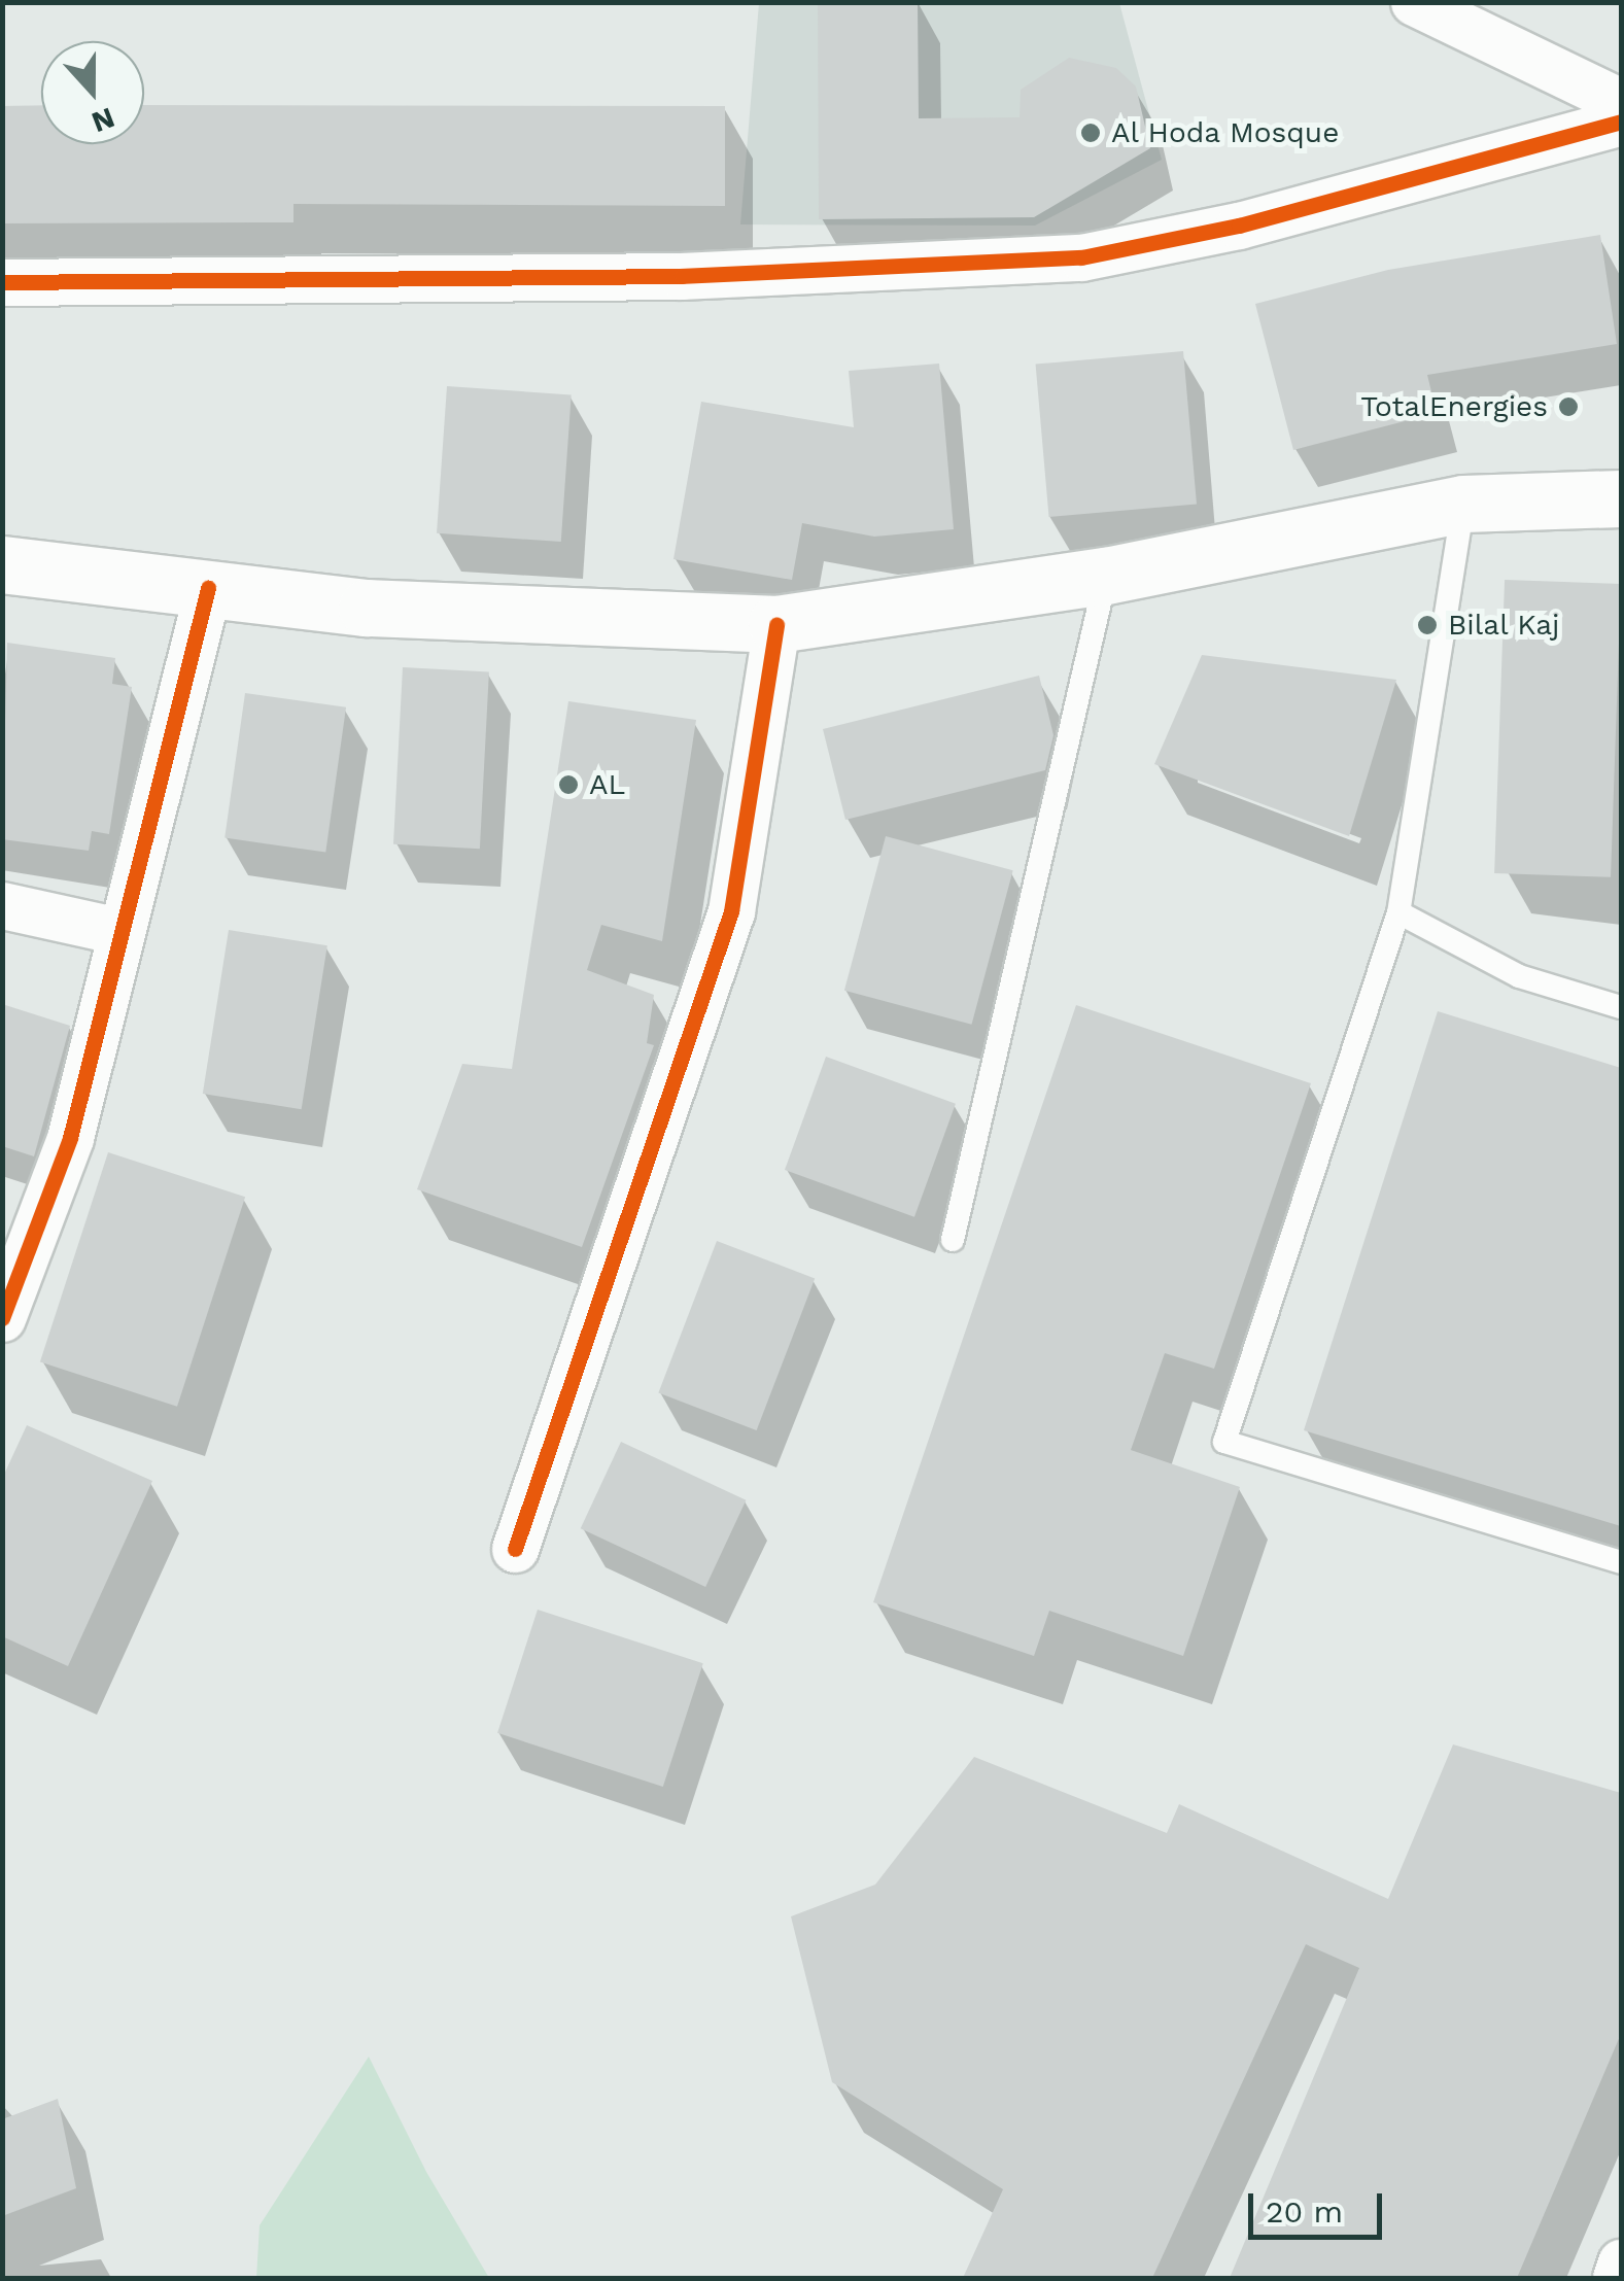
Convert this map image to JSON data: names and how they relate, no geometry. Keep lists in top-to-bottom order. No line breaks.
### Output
{"places":["Al Hoda Mosque","TotalEnergies","Bilal Kaj","AL"],"scale_bar":"20 m","north":"bottom"}
